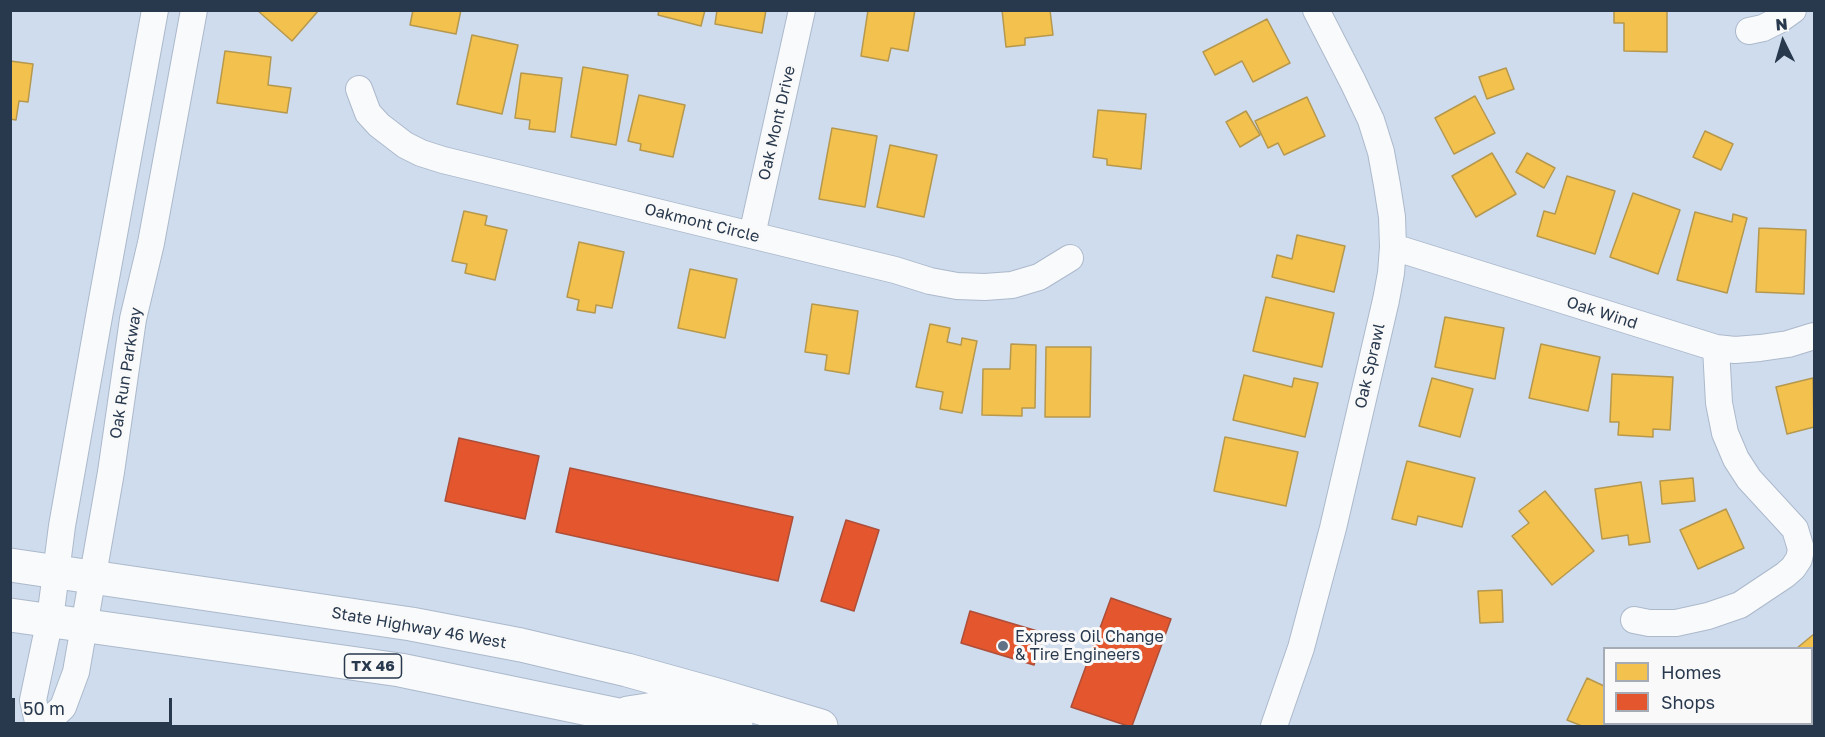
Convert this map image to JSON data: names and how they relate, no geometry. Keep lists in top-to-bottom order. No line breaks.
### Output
{"streets":{"main road":["State Highway 46 West","TX 46"],"street":["Oak Mont Drive","Oakmont Circle","Oak Wind","Oak Sprawl","Oak Run Parkway"]},"crossings":[["Oak Mont Drive","Oakmont Circle"],["Oak Wind","Oak Sprawl"],["Oak Run Parkway","State Highway 46 West"],["Oak Run Parkway","TX 46"]],"places":["Express Oil Change & Tire Engineers"],"legend":["Homes","Shops"],"scale_bar":"50 m","north":"top"}
